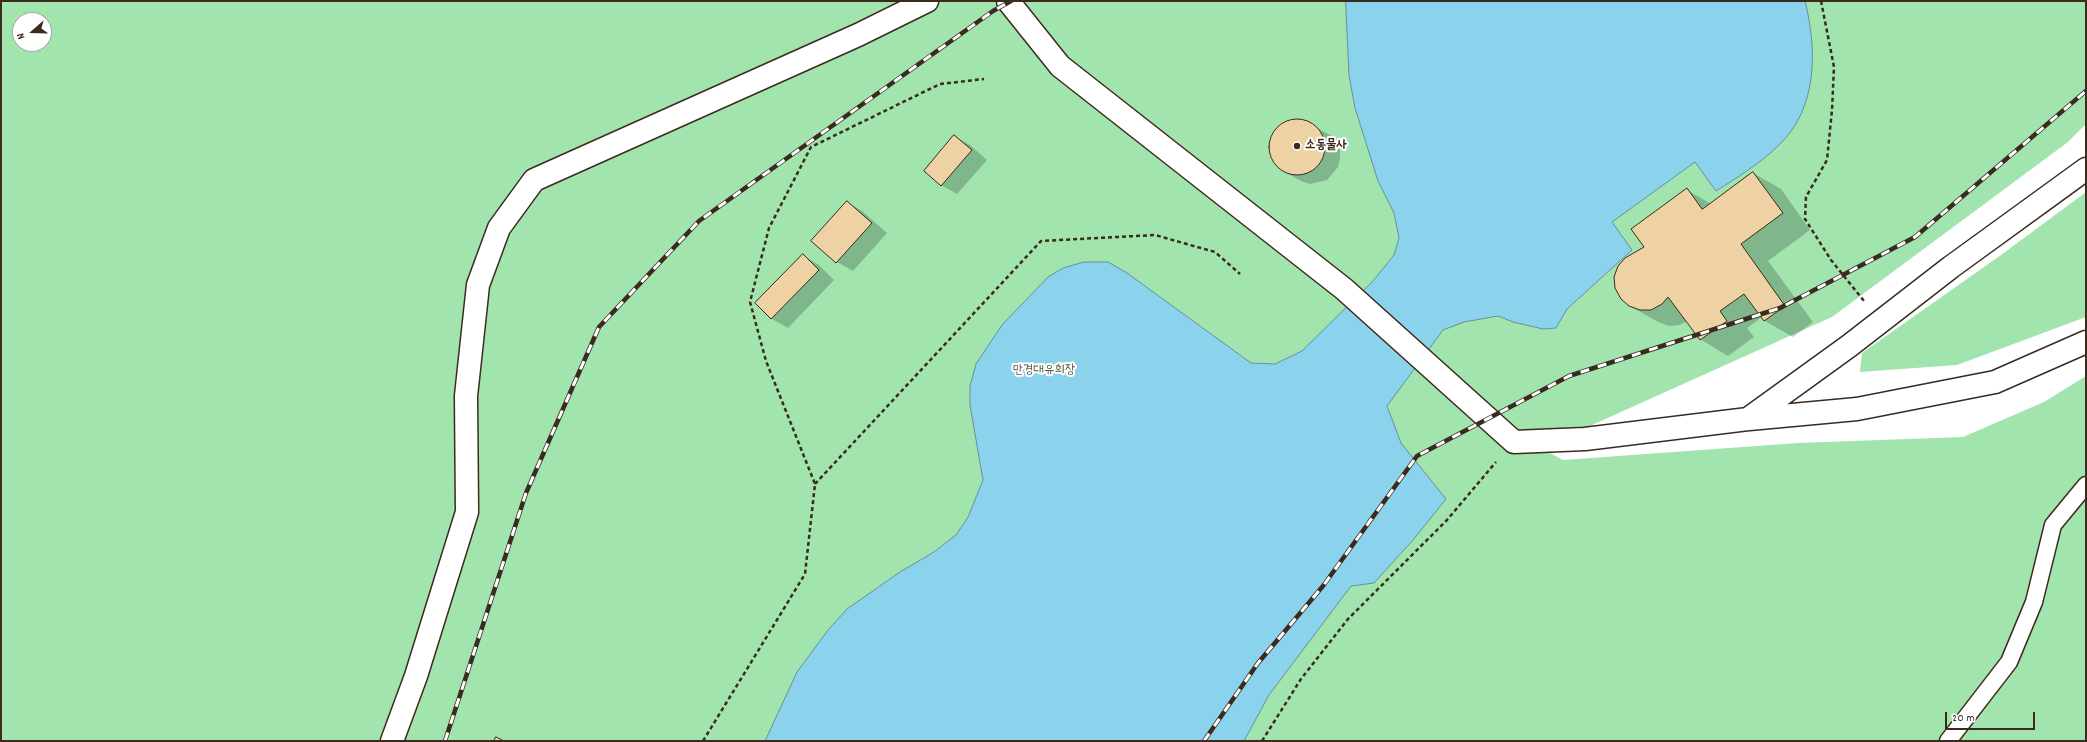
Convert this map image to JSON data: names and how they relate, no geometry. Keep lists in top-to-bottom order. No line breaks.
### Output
{"parks":["만경대유희장"],"places":["소동물사"],"scale_bar":"20 m","north":"left"}
